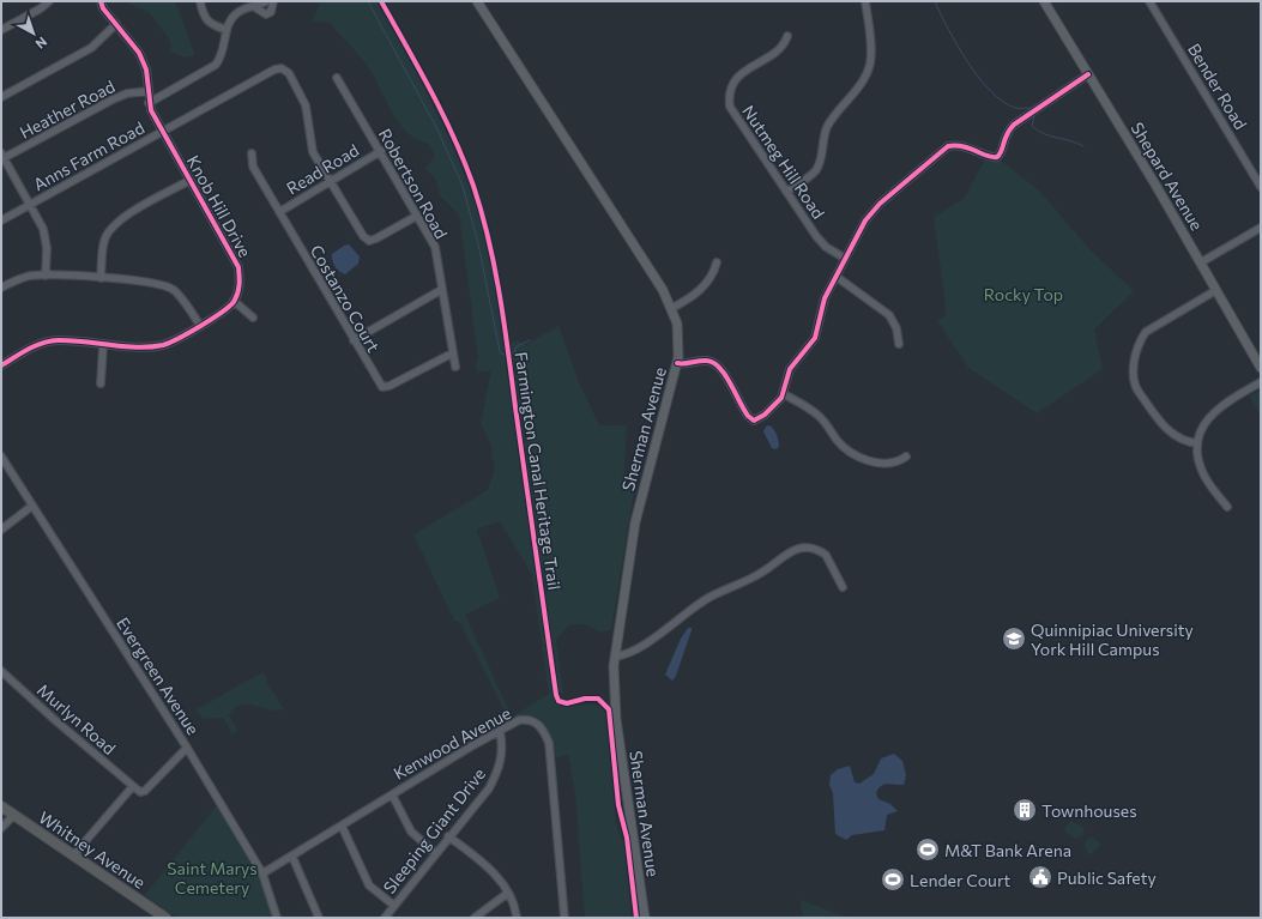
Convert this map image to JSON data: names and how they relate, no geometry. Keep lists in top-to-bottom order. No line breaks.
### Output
{"streets":{"highway":["Whitney Avenue"],"main road":["Shepard Avenue","Sherman Avenue"],"street":["Bender Road","Heather Road","Anns Farm Road","Nutmeg Hill Road","Read Road","Robertson Road","Knob Hill Drive","Costanzo Court","Evergreen Avenue","Murlyn Road","Kenwood Avenue","Sleeping Giant Drive"],"cycle path":["Farmington Canal Heritage Trail"]},"crossings":[["Heather Road","Knob Hill Drive"],["Anns Farm Road","Read Road"],["Anns Farm Road","Knob Hill Drive"],["Read Road","Robertson Road"],["Read Road","Costanzo Court"],["Robertson Road","Costanzo Court"],["Evergreen Avenue","Kenwood Avenue"],["Kenwood Avenue","Sleeping Giant Drive"]],"parks":["Rocky Top","Saint Marys Cemetery"],"places":{"school or university":["Quinnipiac University York Hill Campus"],"building":["Townhouses"],"sports":["M&T Bank Arena","Lender Court"],"public building":["Public Safety"]},"north":"bottom right"}
